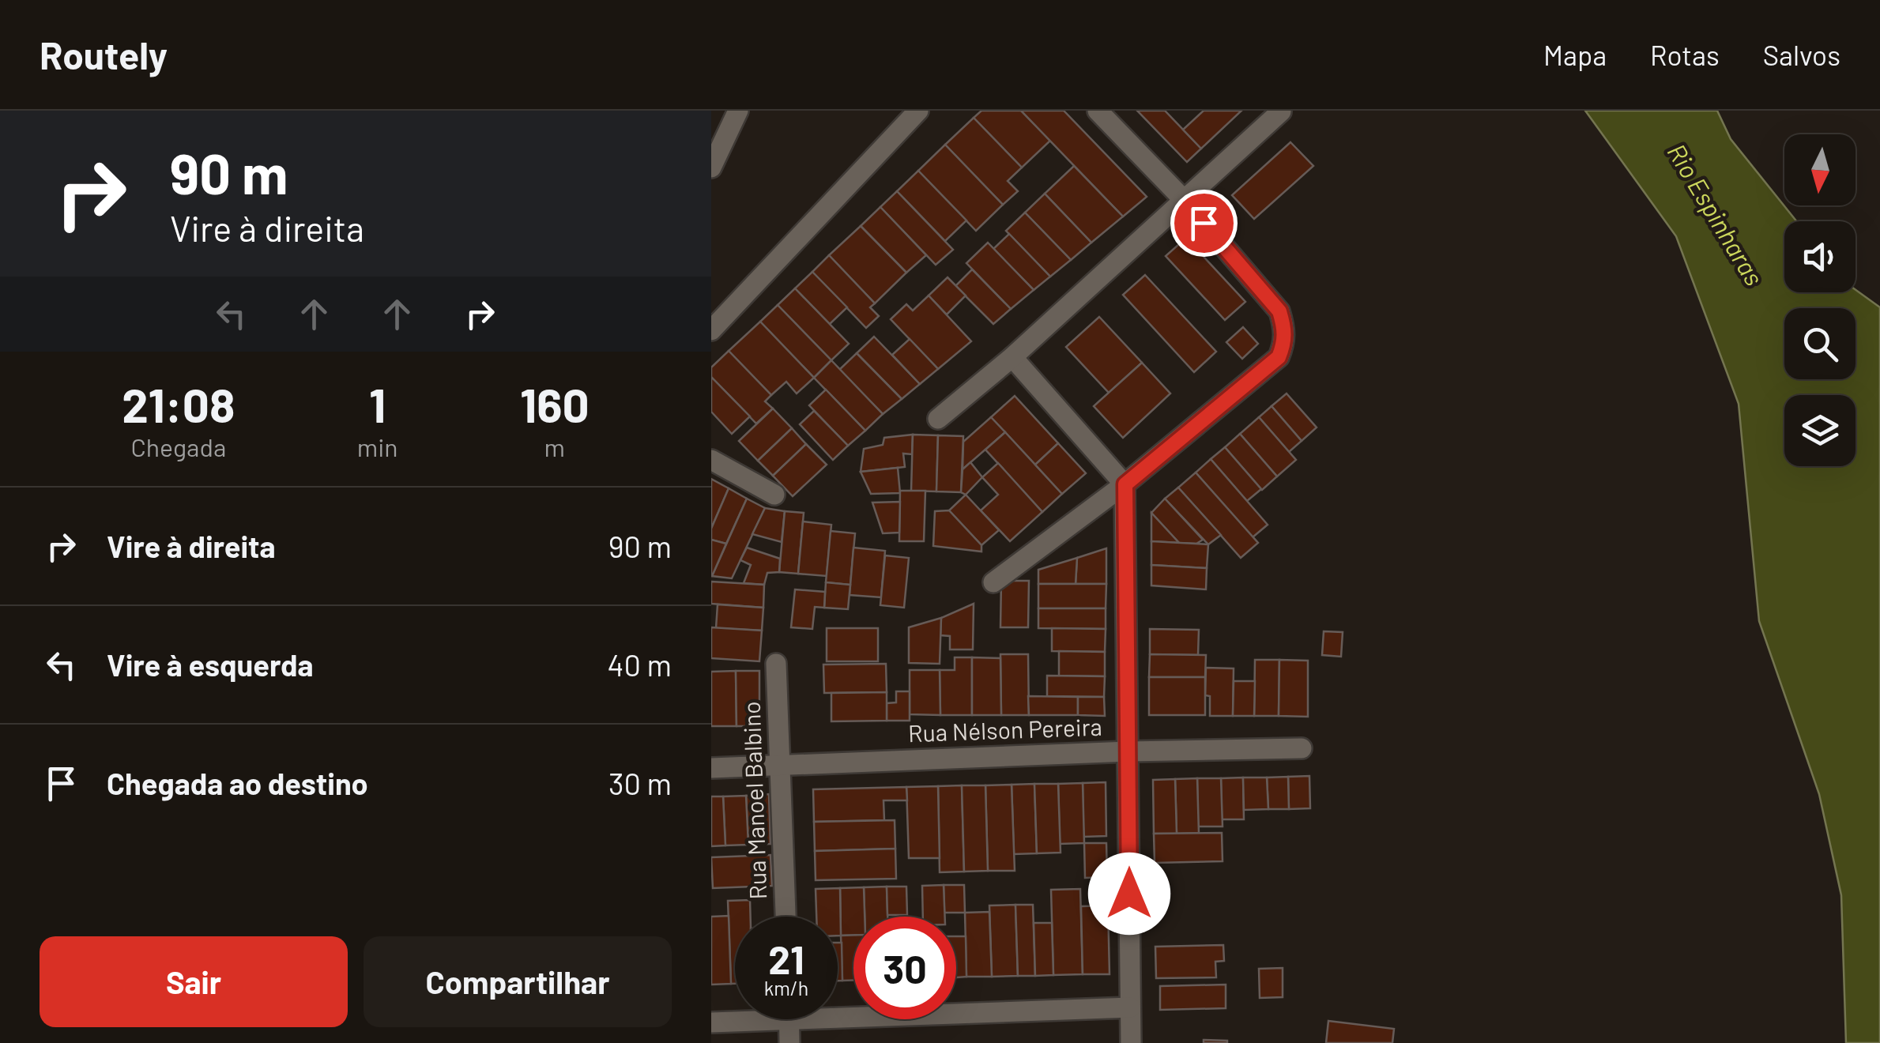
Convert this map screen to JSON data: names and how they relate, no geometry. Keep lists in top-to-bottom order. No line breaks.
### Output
{"streets":{"street":["Rua Nélson Pereira","Rua Manoel Balbino"]},"crossings":[["Rua Nélson Pereira","Rua Manoel Balbino"]],"water":["Rio Espinharas"],"north":"bottom","page":{"header":"Routely","nav":["Mapa","Rotas","Salvos"],"turn":["90 m","Vire à direita"],"eta":["21:08","Chegada","1","min","160","m"],"list":[{"name":"Vire à direita","value":"90 m"},{"name":"Vire à esquerda","value":"40 m"},{"name":"Chegada ao destino","value":"30 m"}],"speed":"21 km/h","limit":"30","buttons":["Sair","Compartilhar"]}}
